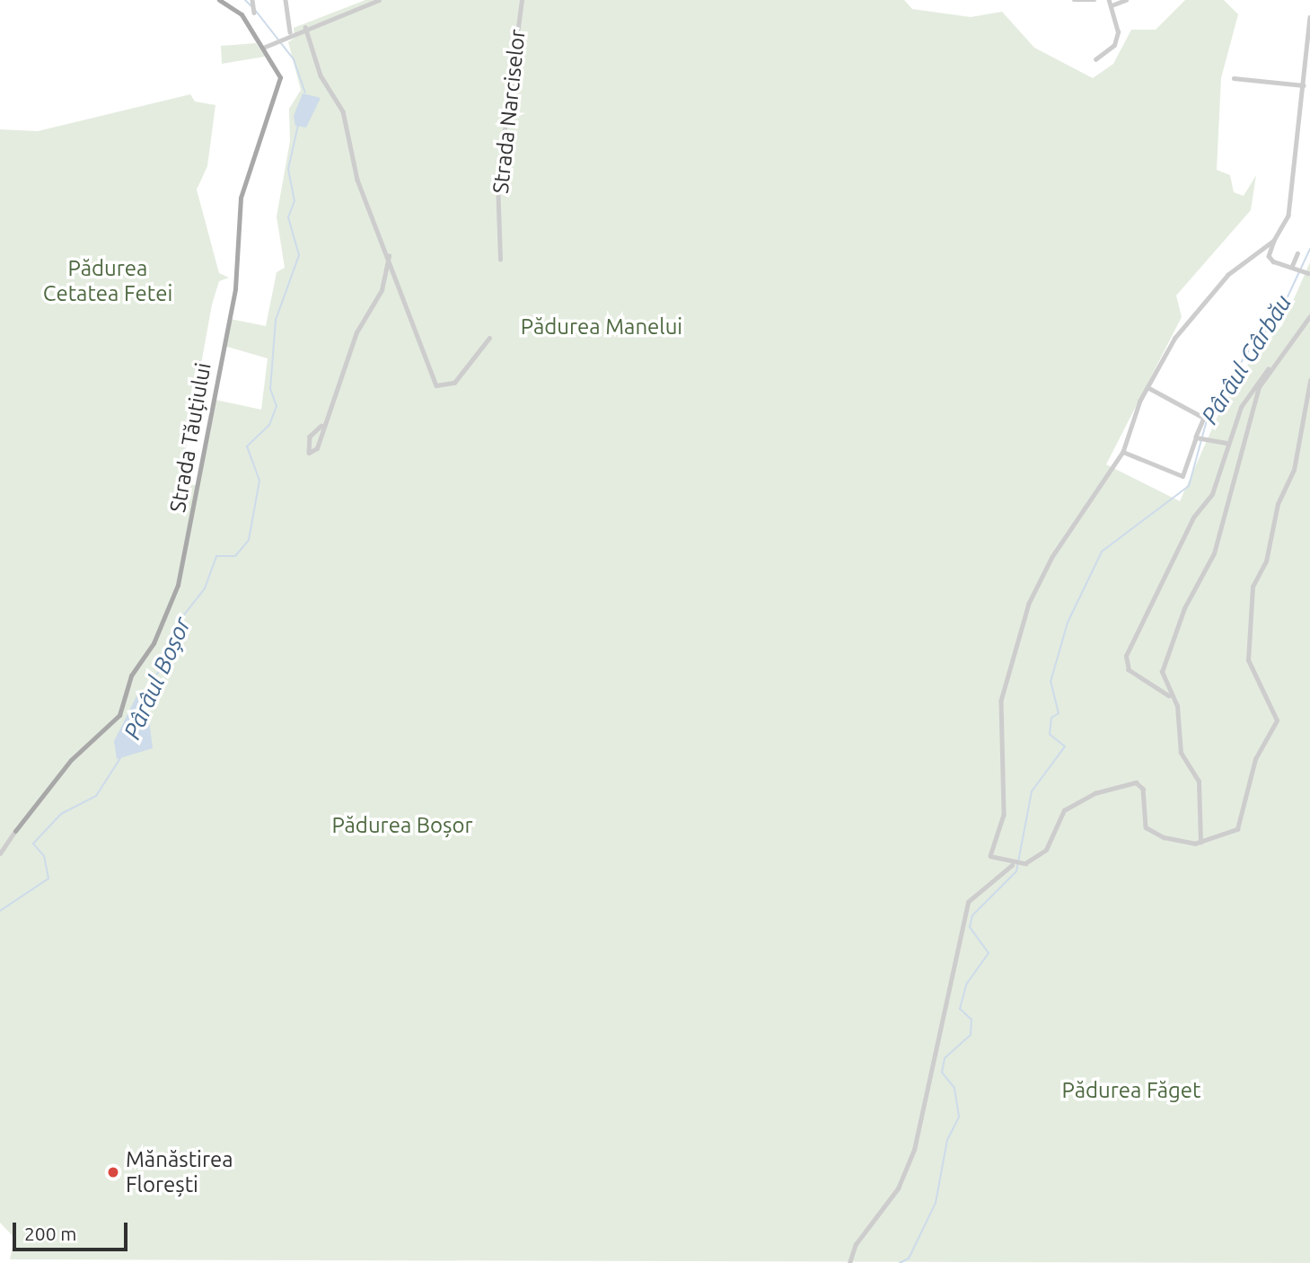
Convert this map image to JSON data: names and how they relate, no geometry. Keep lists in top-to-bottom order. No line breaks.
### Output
{"streets":{"main road":["Strada Tăuțiului"],"street":["Strada Narciselor"]},"water":["Pârâul Gârbău","Pârâul Boșor"],"parks":["Pădurea Cetatea Fetei","Pădurea Manelui","Pădurea Boșor","Pădurea Făget"],"places":["Mănăstirea Florești"],"scale_bar":"200 m"}
